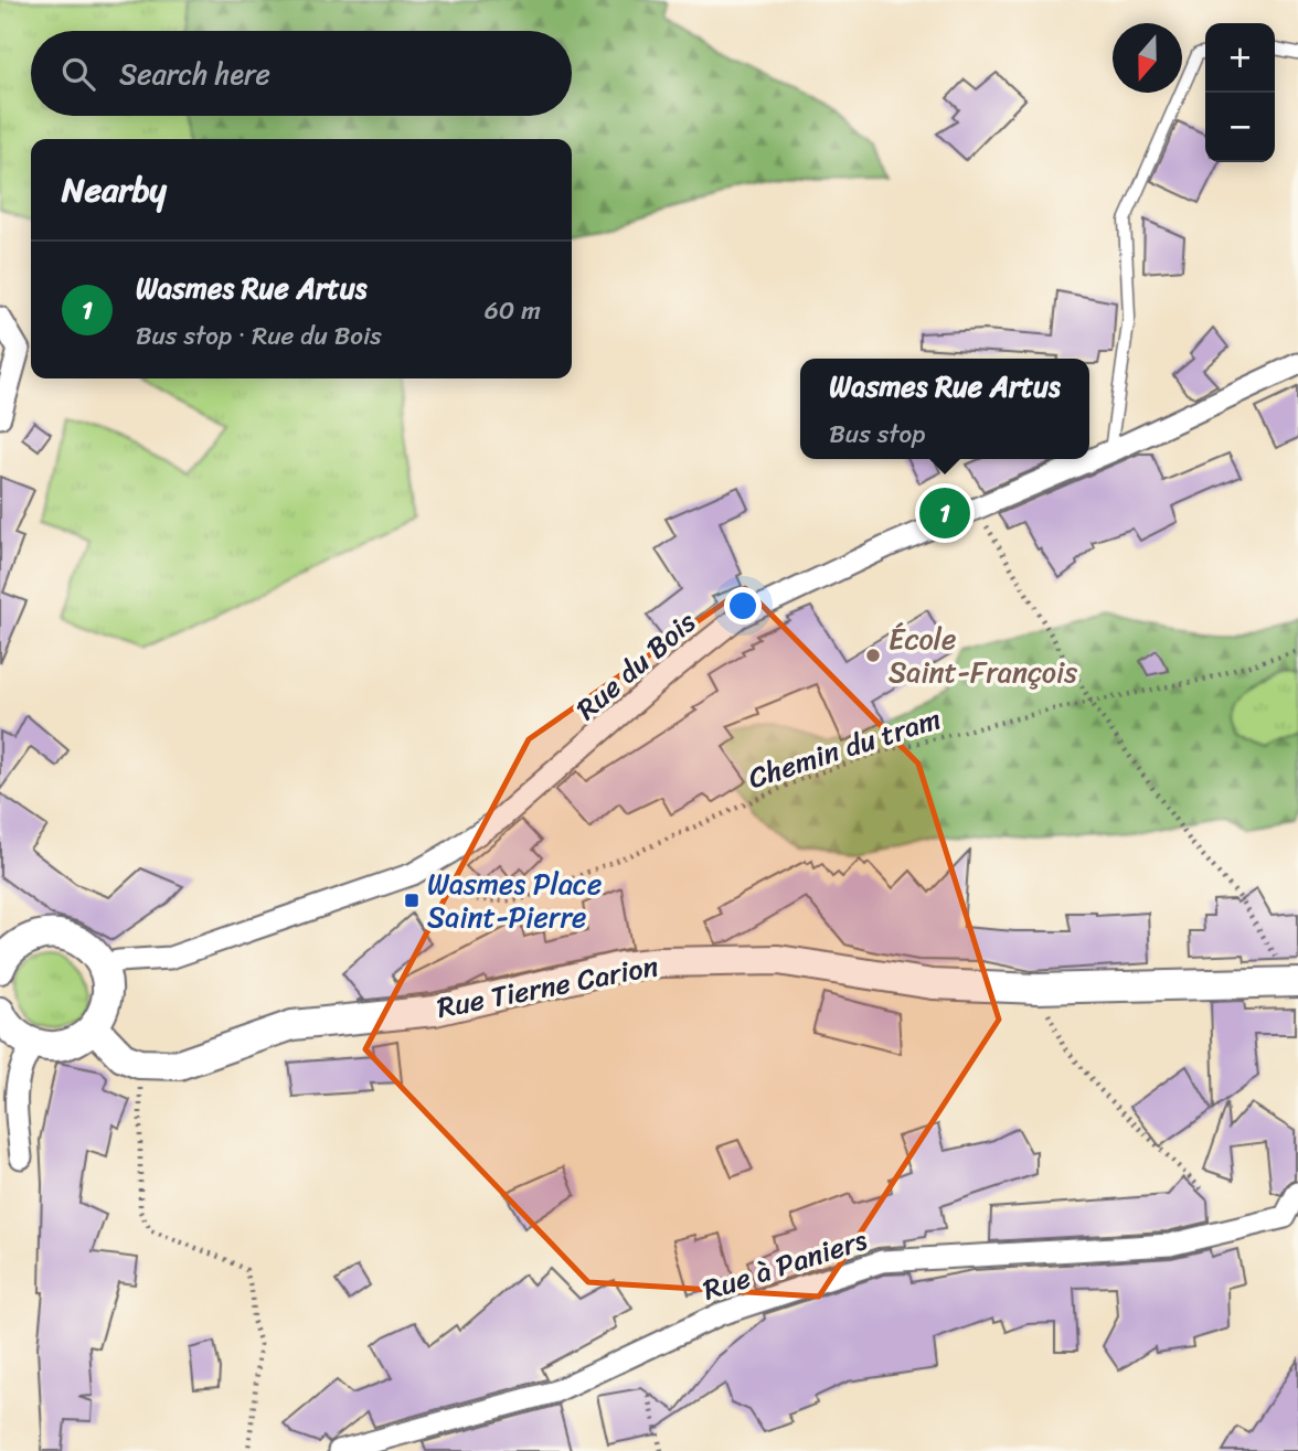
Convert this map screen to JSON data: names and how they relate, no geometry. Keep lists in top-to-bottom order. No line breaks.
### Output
{"streets":{"street":["Rue du Bois","Rue Tierne Carion","Rue à Paniers"],"path":["Chemin du tram"]},"crossings":[["Rue du Bois","Chemin du tram"]],"places":{"other":["École Saint-François"],"transit":["Wasmes Place Saint-Pierre"]},"north":"bottom","page":{"map_buttons":["+","−"],"search":"Search here","heading":"Nearby","list":[{"mark":"1","name":"Wasmes Rue Artus","note":"Bus stop · Rue du Bois","value":"60 m"}],"popup":["Wasmes Rue Artus","Bus stop"],"pins":"1"}}
